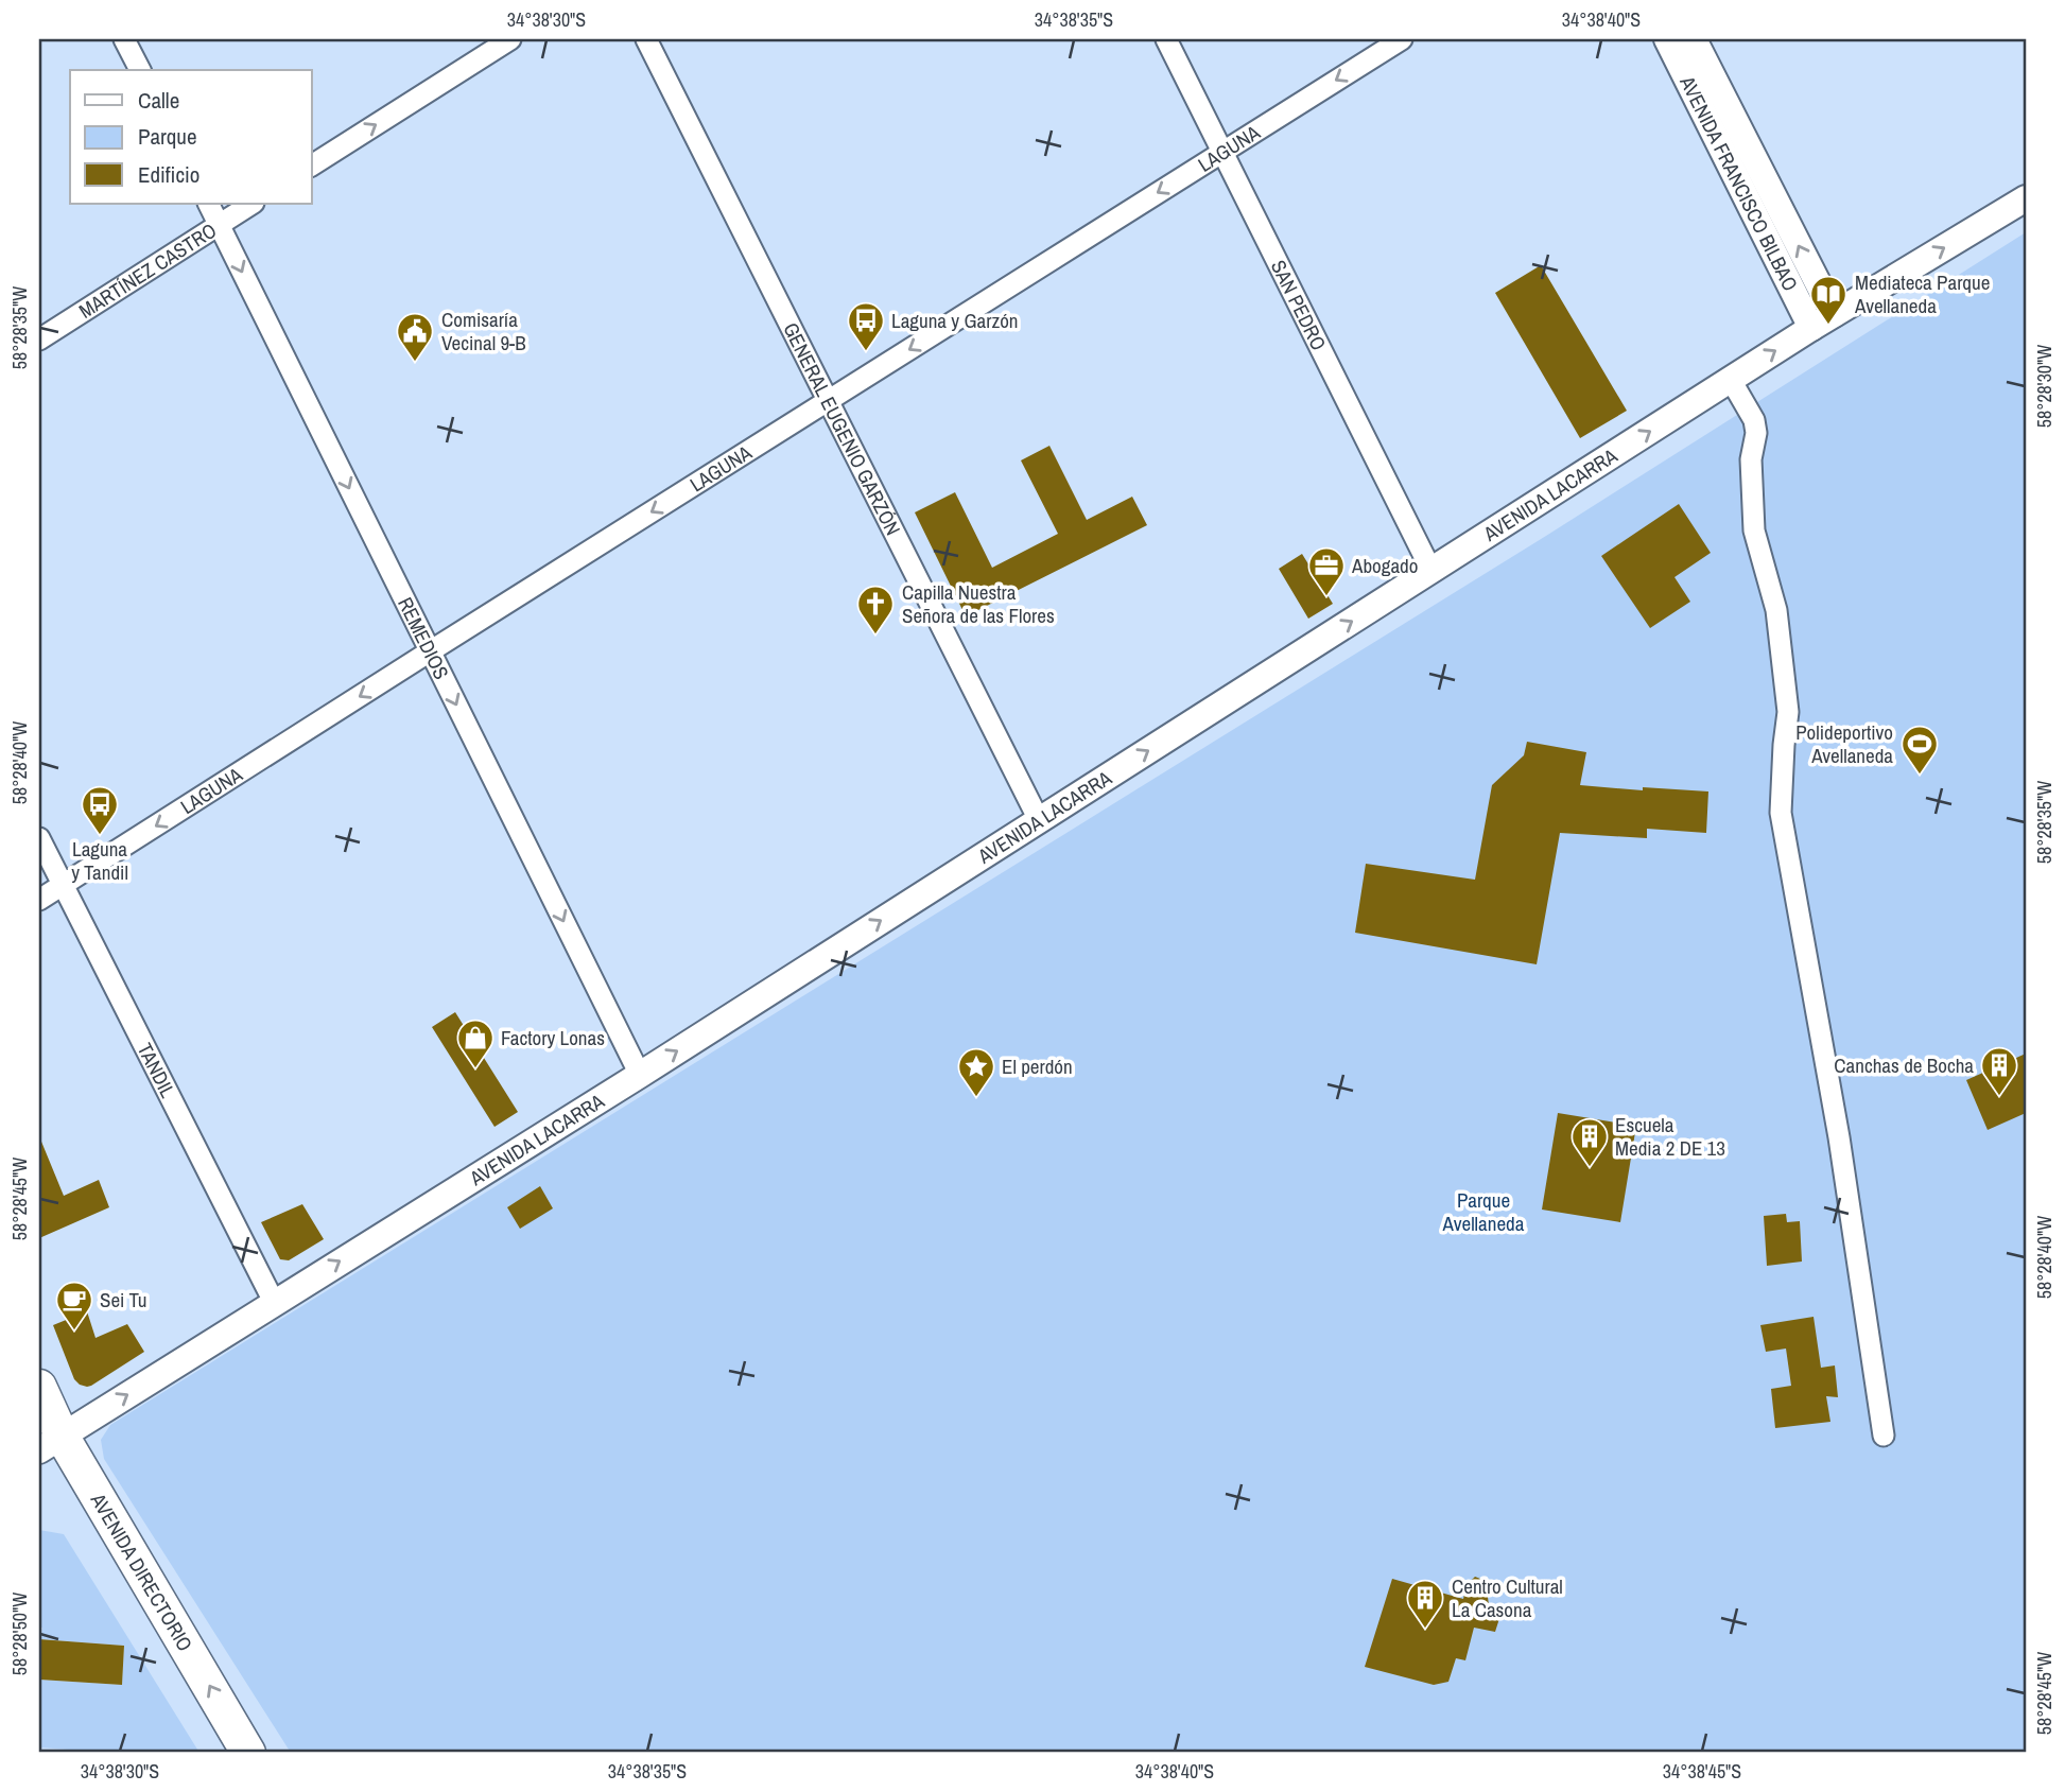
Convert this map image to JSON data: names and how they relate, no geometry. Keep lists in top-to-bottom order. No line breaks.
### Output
{"streets":{"main road":["AVENIDA DIRECTORIO"],"street":["LAGUNA","AVENIDA FRANCISCO BILBAO","MARTÍNEZ CASTRO","SAN PEDRO","GENERAL EUGENIO GARZÓN","AVENIDA LACARRA","REMEDIOS","TANDIL"]},"crossings":[["LAGUNA","SAN PEDRO"],["LAGUNA","GENERAL EUGENIO GARZÓN"],["LAGUNA","REMEDIOS"],["LAGUNA","TANDIL"],["AVENIDA FRANCISCO BILBAO","AVENIDA LACARRA"],["MARTÍNEZ CASTRO","REMEDIOS"],["SAN PEDRO","AVENIDA LACARRA"],["GENERAL EUGENIO GARZÓN","AVENIDA LACARRA"],["AVENIDA LACARRA","REMEDIOS"],["AVENIDA LACARRA","TANDIL"],["AVENIDA LACARRA","AVENIDA DIRECTORIO"]],"one_way":["LAGUNA","AVENIDA LACARRA","REMEDIOS","AVENIDA DIRECTORIO"],"parks":["Parque Avellaneda"],"places":{"library":["Mediateca Parque Avellaneda"],"bus stop":["Laguna y Garzón","Laguna y Tandil"],"public building":["Comisaría Vecinal 9-B"],"office":["Abogado"],"church":["Capilla Nuestra Señora de las Flores"],"sports":["Polideportivo Avellaneda"],"shop":["Factory Lonas"],"building":["Canchas de Bocha","Escuela Media 2 DE 13","Centro Cultural La Casona"],"place":["El perdón"],"cafe":["Sei Tu"]},"legend":["Calle","Parque","Edificio"],"coordinates":["34°38'30\"S","34°38'35\"S","34°38'40\"S","58°28'35\"W","58°28'30\"W","58°28'40\"W","58°28'45\"W","58°28'50\"W","34°38'45\"S"]}
